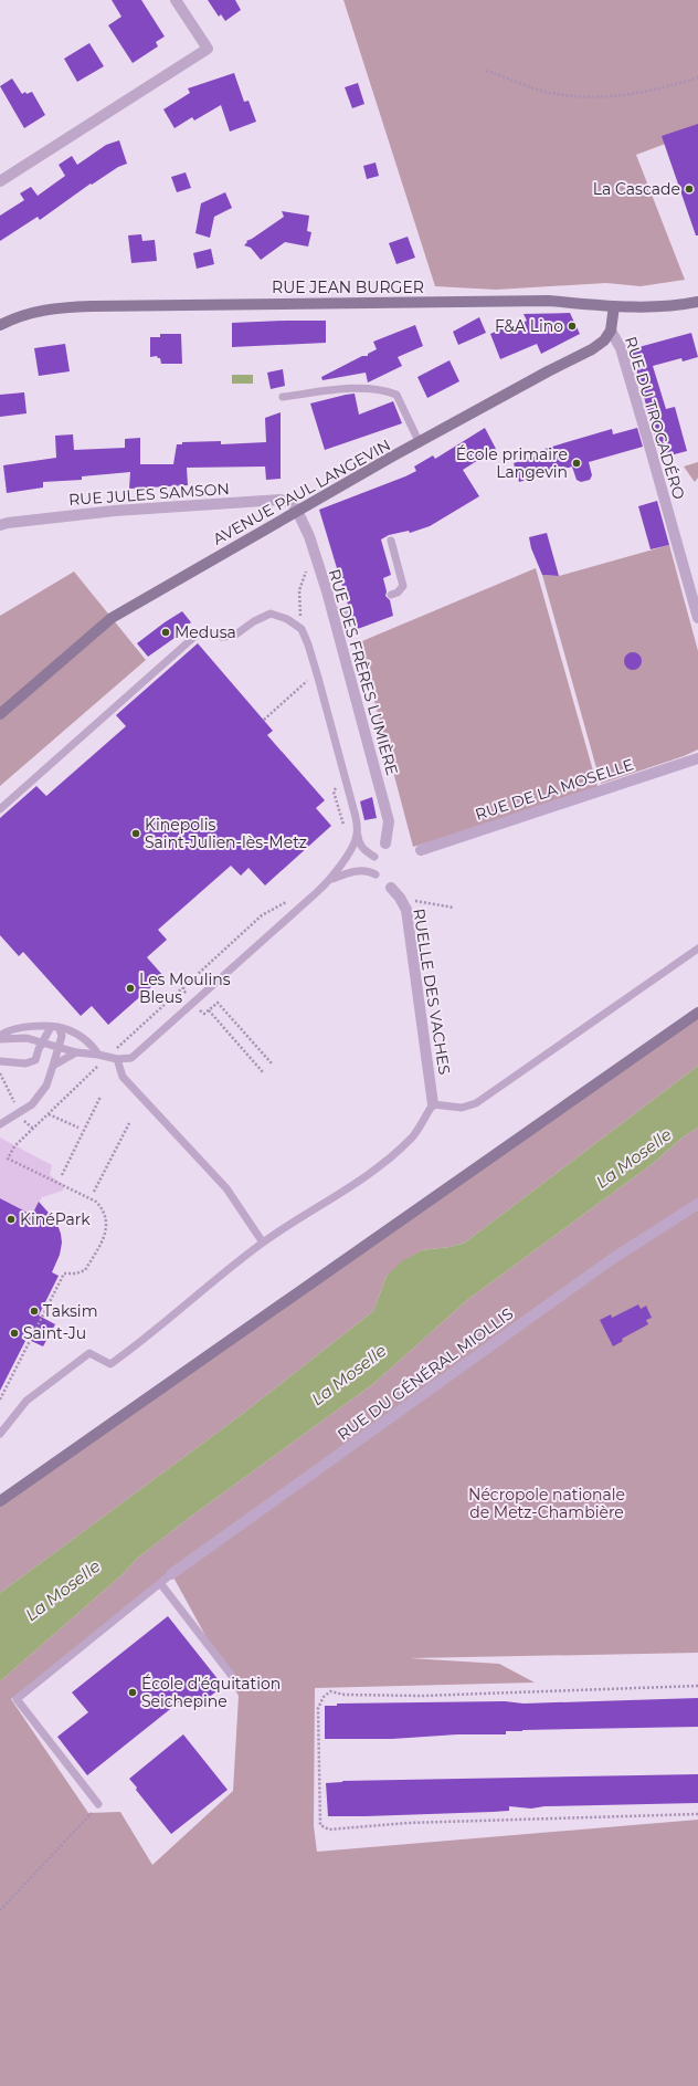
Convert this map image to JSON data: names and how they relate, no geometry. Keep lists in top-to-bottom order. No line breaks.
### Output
{"streets":{"main road":["RUE JEAN BURGER","AVENUE PAUL LANGEVIN"],"street":["RUE DU TROCADÉRO","RUE JULES SAMSON","RUE DES FRÈRES LUMIÈRE","RUE DE LA MOSELLE","RUELLE DES VACHES","RUE DU GÉNÉRAL MIOLLIS"]},"crossings":[["RUE DU TROCADÉRO","AVENUE PAUL LANGEVIN"],["AVENUE PAUL LANGEVIN","RUE JULES SAMSON"],["AVENUE PAUL LANGEVIN","RUE DES FRÈRES LUMIÈRE"],["RUE JULES SAMSON","RUE DES FRÈRES LUMIÈRE"]],"water":["La Moselle"],"parks":["Nécropole nationale de Metz-Chambière"],"places":["La Cascade","F&A Lino","École primaire Langevin","Medusa","Kinepolis Saint-Julien-lès-Metz","Les Moulins Bleus","KinéPark","Taksim","Saint-Ju","École d'équitation Seichepine"]}
